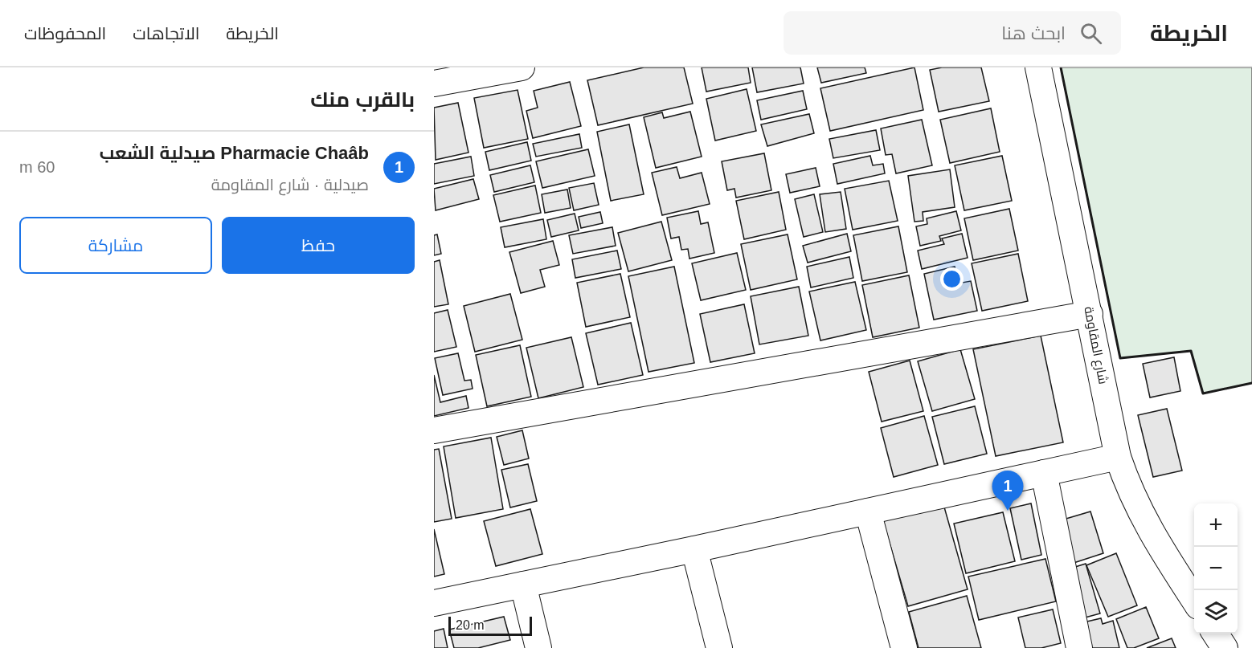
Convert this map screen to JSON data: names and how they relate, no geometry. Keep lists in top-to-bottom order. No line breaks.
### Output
{"streets":{"street":["شارع المقاومة"]},"scale_bar":"20 m","page":{"header":"الخريطة","search":"ابحث هنا","nav":["الخريطة","الاتجاهات","المحفوظات"],"heading":"بالقرب منك","list":[{"mark":"1","name":"Pharmacie Chaâb صيدلية الشعب","note":"صيدلية · شارع المقاومة","value":"60 m"}],"buttons":["حفظ","مشاركة"],"pins":"1","map_buttons":["+","−"],"scale":"20 m"}}
